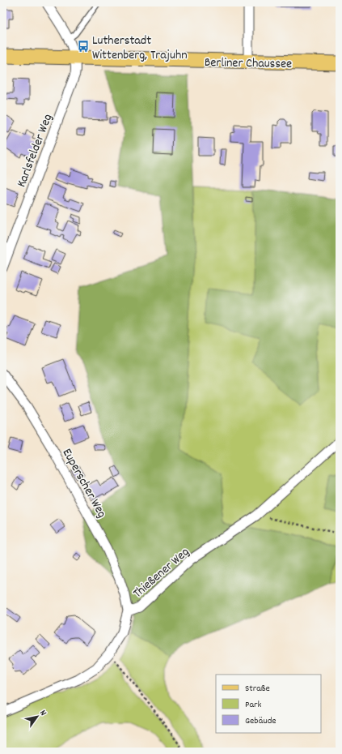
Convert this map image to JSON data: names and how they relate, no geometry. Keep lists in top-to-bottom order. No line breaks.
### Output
{"streets":{"main road":["Berliner Chaussee"],"street":["Karlsfelder Weg","Euperscher Weg","Thießener Weg"]},"crossings":[["Berliner Chaussee","Karlsfelder Weg"],["Euperscher Weg","Thießener Weg"]],"places":{"bus stop":["Lutherstadt Wittenberg, Trajuhn"]},"legend":["Straße","Park","Gebäude"],"north":"top right"}
